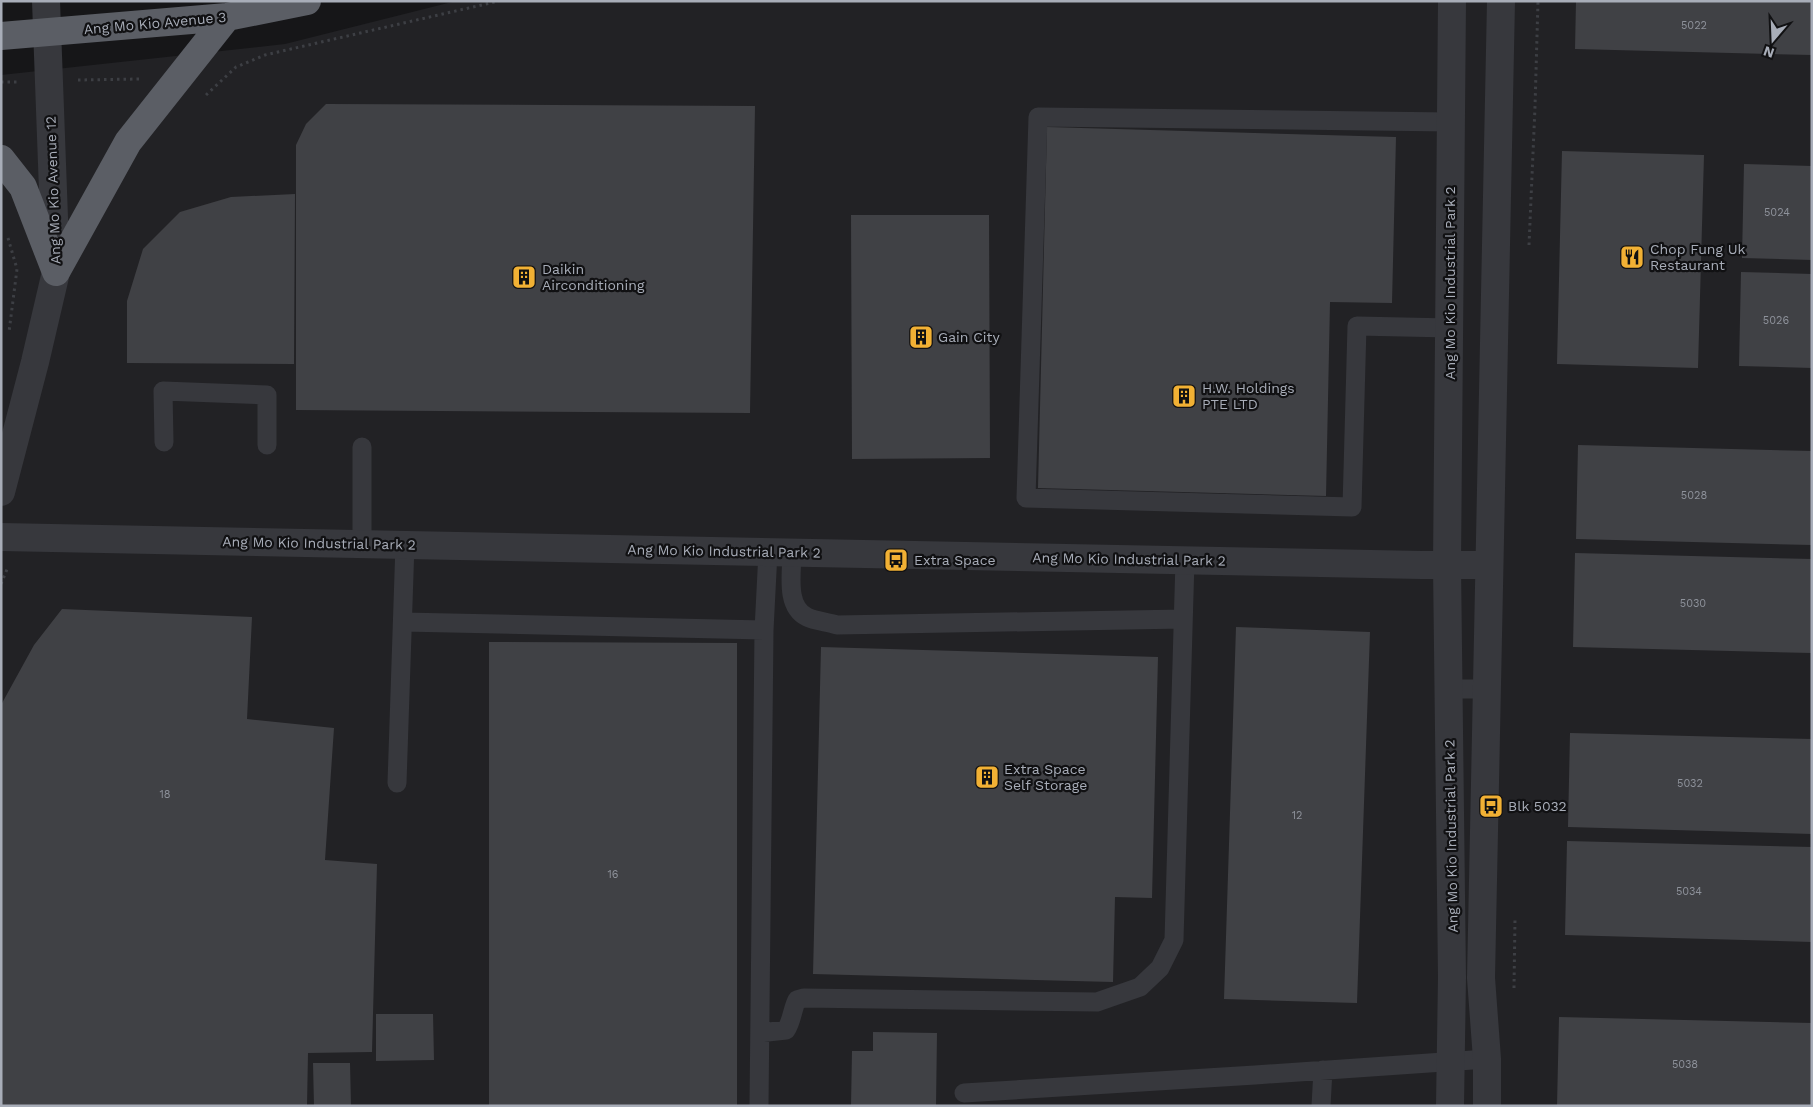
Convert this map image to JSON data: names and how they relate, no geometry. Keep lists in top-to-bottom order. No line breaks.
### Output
{"streets":{"highway":["Ang Mo Kio Avenue 3"],"street":["Ang Mo Kio Avenue 12","Ang Mo Kio Industrial Park 2"]},"crossings":[["Ang Mo Kio Avenue 3","Ang Mo Kio Avenue 12"]],"places":{"restaurant":["Chop Fung Uk Restaurant"],"building":["Daikin Airconditioning","Gain City","H.W. Holdings PTE LTD","Extra Space Self Storage"],"bus stop":["Extra Space","Blk 5032"]},"house_numbers":["5022","5024","5026","5028","5030","5032","18","12","16","5034","5038"],"north":"bottom"}
